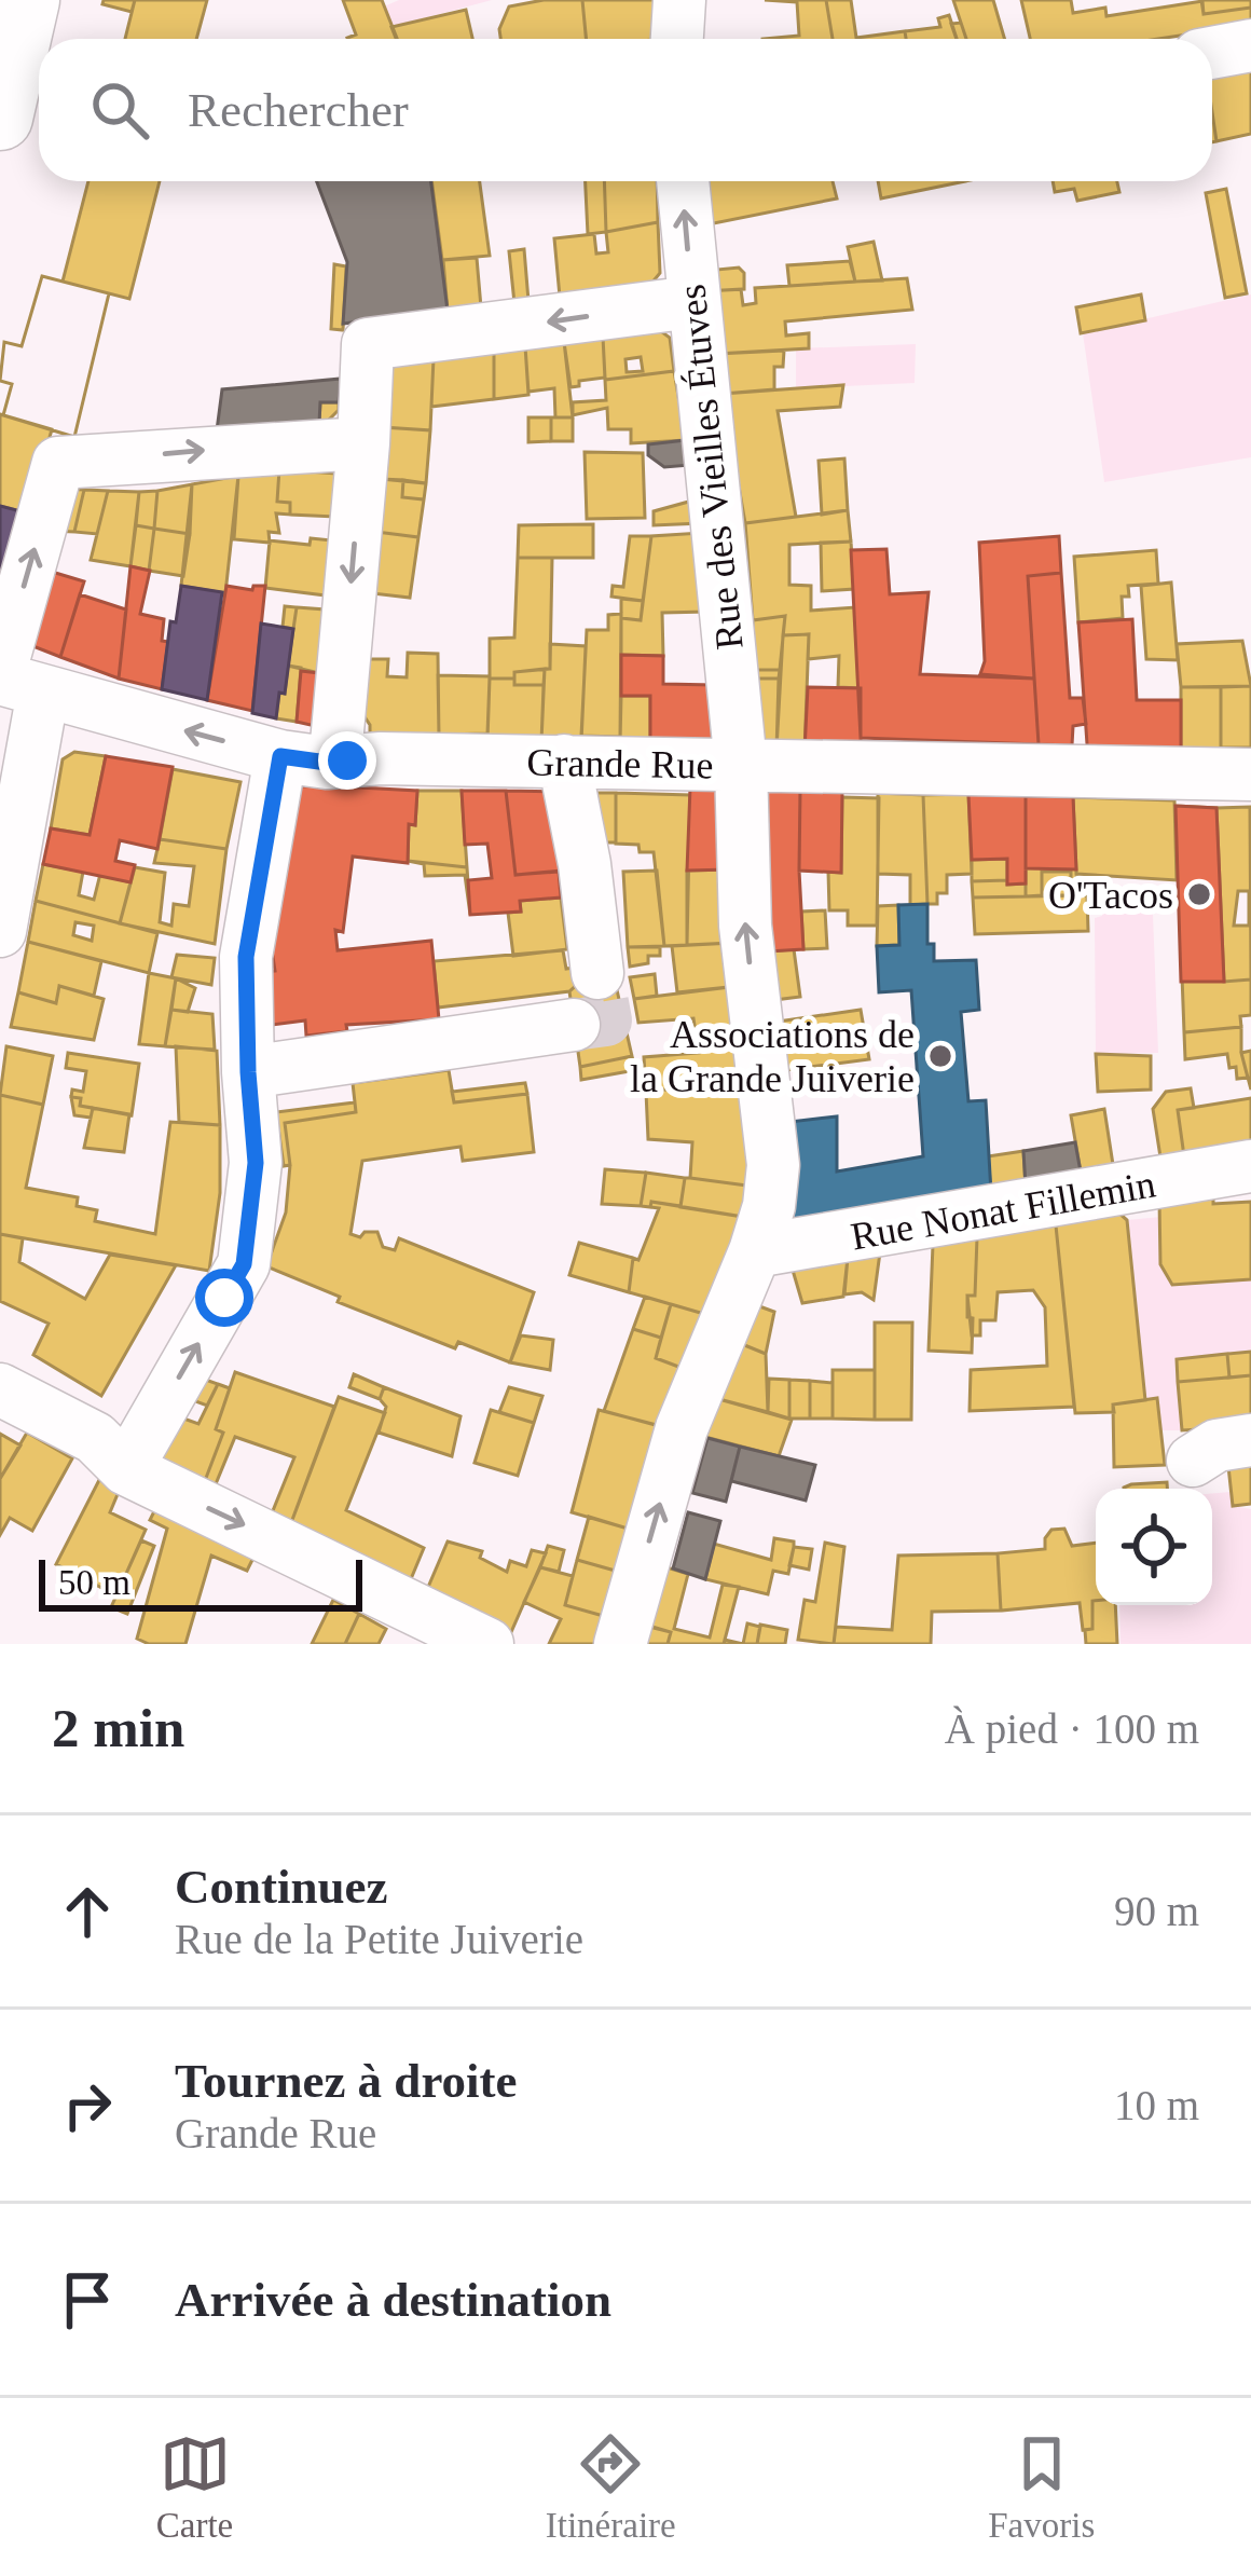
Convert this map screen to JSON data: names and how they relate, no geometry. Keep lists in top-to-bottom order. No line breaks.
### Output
{"streets":{"street":["Rue des Vieilles Étuves","Grande Rue","Rue Nonat Fillemin"]},"crossings":[["Rue des Vieilles Étuves","Grande Rue"],["Rue des Vieilles Étuves","Rue Nonat Fillemin"]],"one_way":["Rue des Vieilles Étuves"],"places":["O'Tacos","Associations de la Grande Juiverie"],"scale_bar":"50 m","page":{"search":"Rechercher","scale":"50 m","heading":["2 min","À pied · 100 m"],"list":[["Continuez","Rue de la Petite Juiverie","90 m"],["Tournez à droite","Grande Rue","10 m"],"Arrivée à destination"],"nav":["Carte","Itinéraire","Favoris"]}}
